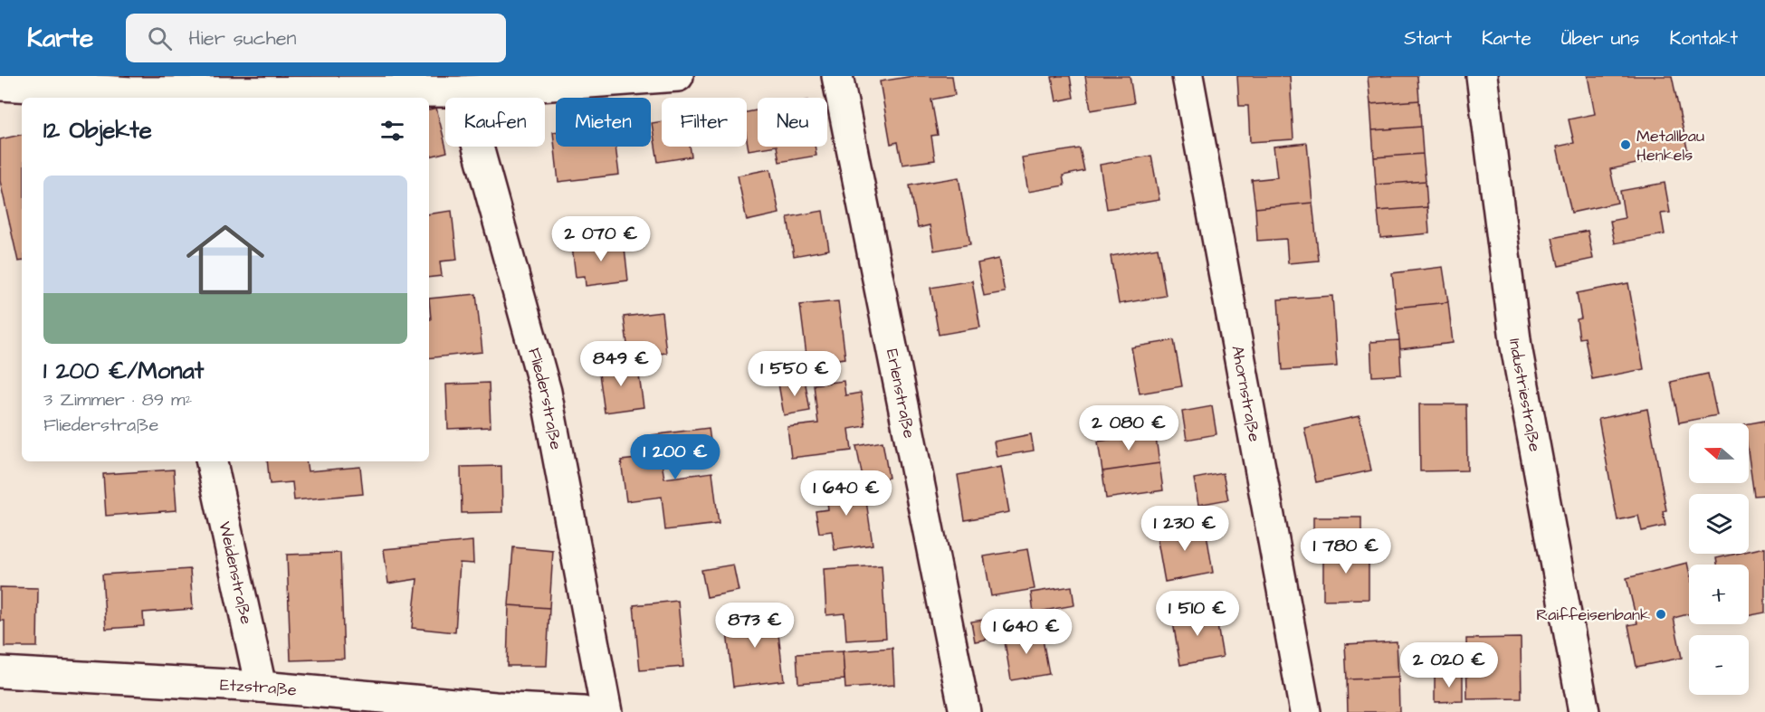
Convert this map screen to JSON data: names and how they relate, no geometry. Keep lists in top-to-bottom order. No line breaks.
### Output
{"streets":{"street":["Erlenstraße","Ahornstraße","Industriestraße","Fliederstraße","Weidenstraße","Etzstraße"]},"crossings":[["Weidenstraße","Etzstraße"]],"places":["Metallbau Henkels","Raiffeisenbank"],"north":"left","page":{"header":"Karte","search":"Hier suchen","nav":["Start","Karte","Über uns","Kontakt"],"chip":["Kaufen","Mieten","Filter","Neu"],"heading":"12 Objekte","list":[{"name":"1 200 €/Monat","note":"3 Zimmer · 89 m² · Fliederstraße"}],"price":["2 070 €","849 €","1 550 €","2 080 €","1 200 €","1 640 €","1 230 €","1 780 €","1 510 €","873 €","1 640 €","2 020 €"],"map_buttons":["+","−"]}}
